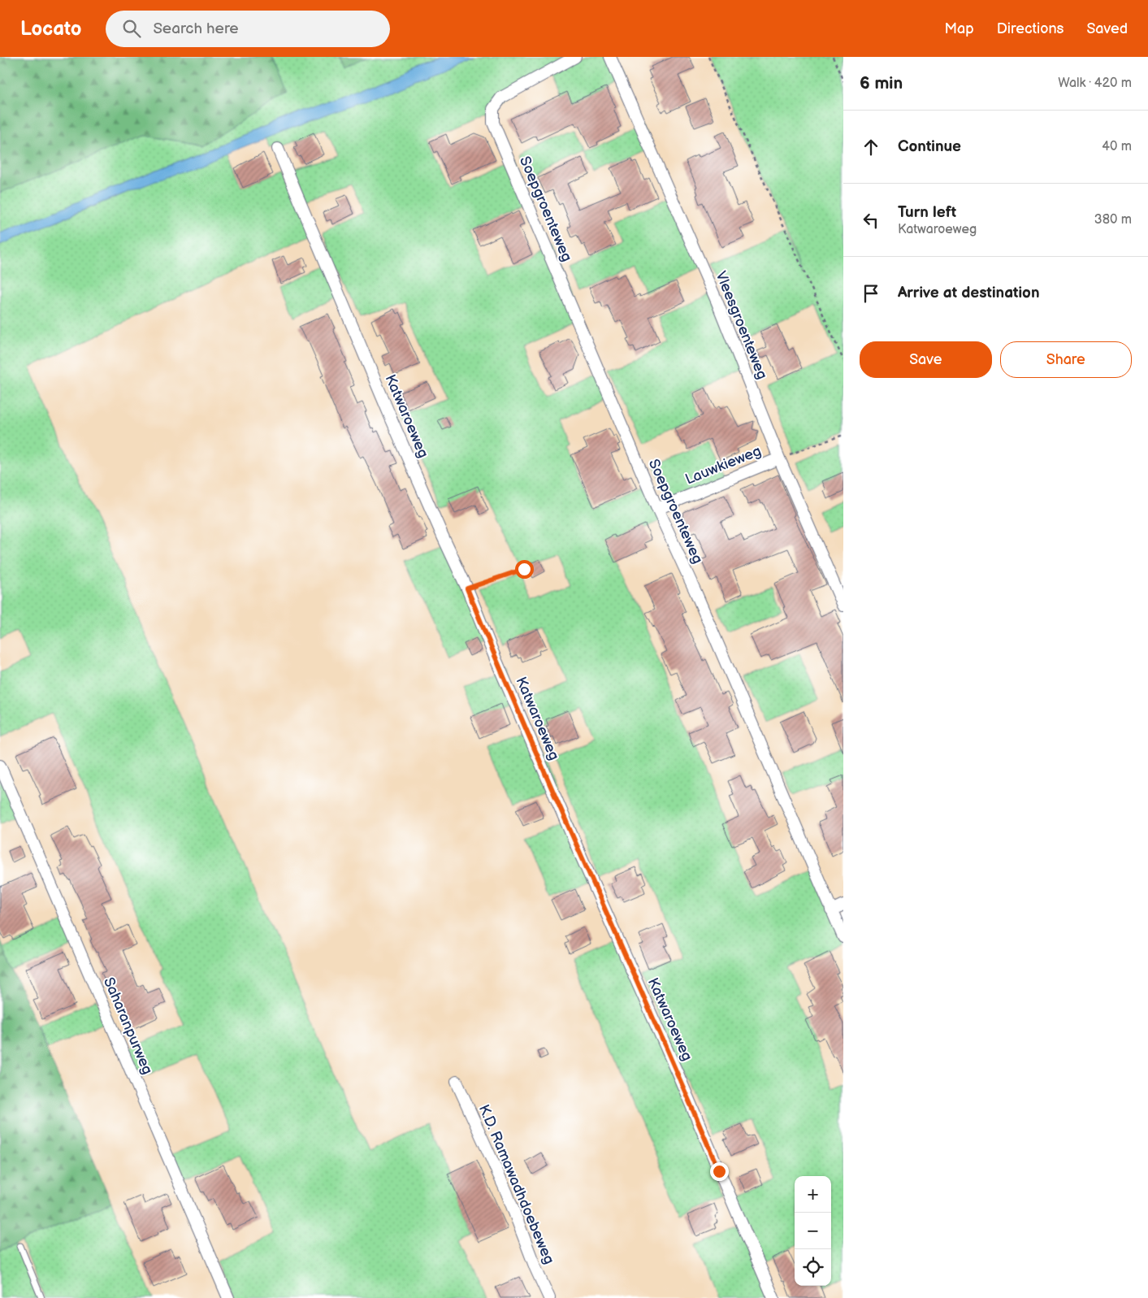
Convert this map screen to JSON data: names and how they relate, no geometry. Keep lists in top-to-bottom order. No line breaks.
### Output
{"streets":{"street":["Soepgroenteweg","Vleesgroenteweg","Katwaroeweg","Lauwkieweg","Saharanpurweg","K.D. Ramawadhdoebeweg"]},"crossings":[["Soepgroenteweg","Lauwkieweg"],["Vleesgroenteweg","Lauwkieweg"]],"page":{"header":"Locato","search":"Search here","nav":["Map","Directions","Saved"],"heading":["6 min","Walk · 420 m"],"list":[["Continue","40 m"],["Turn left","Katwaroeweg","380 m"],"Arrive at destination"],"buttons":["Save","Share"],"map_buttons":["+","−"]}}
